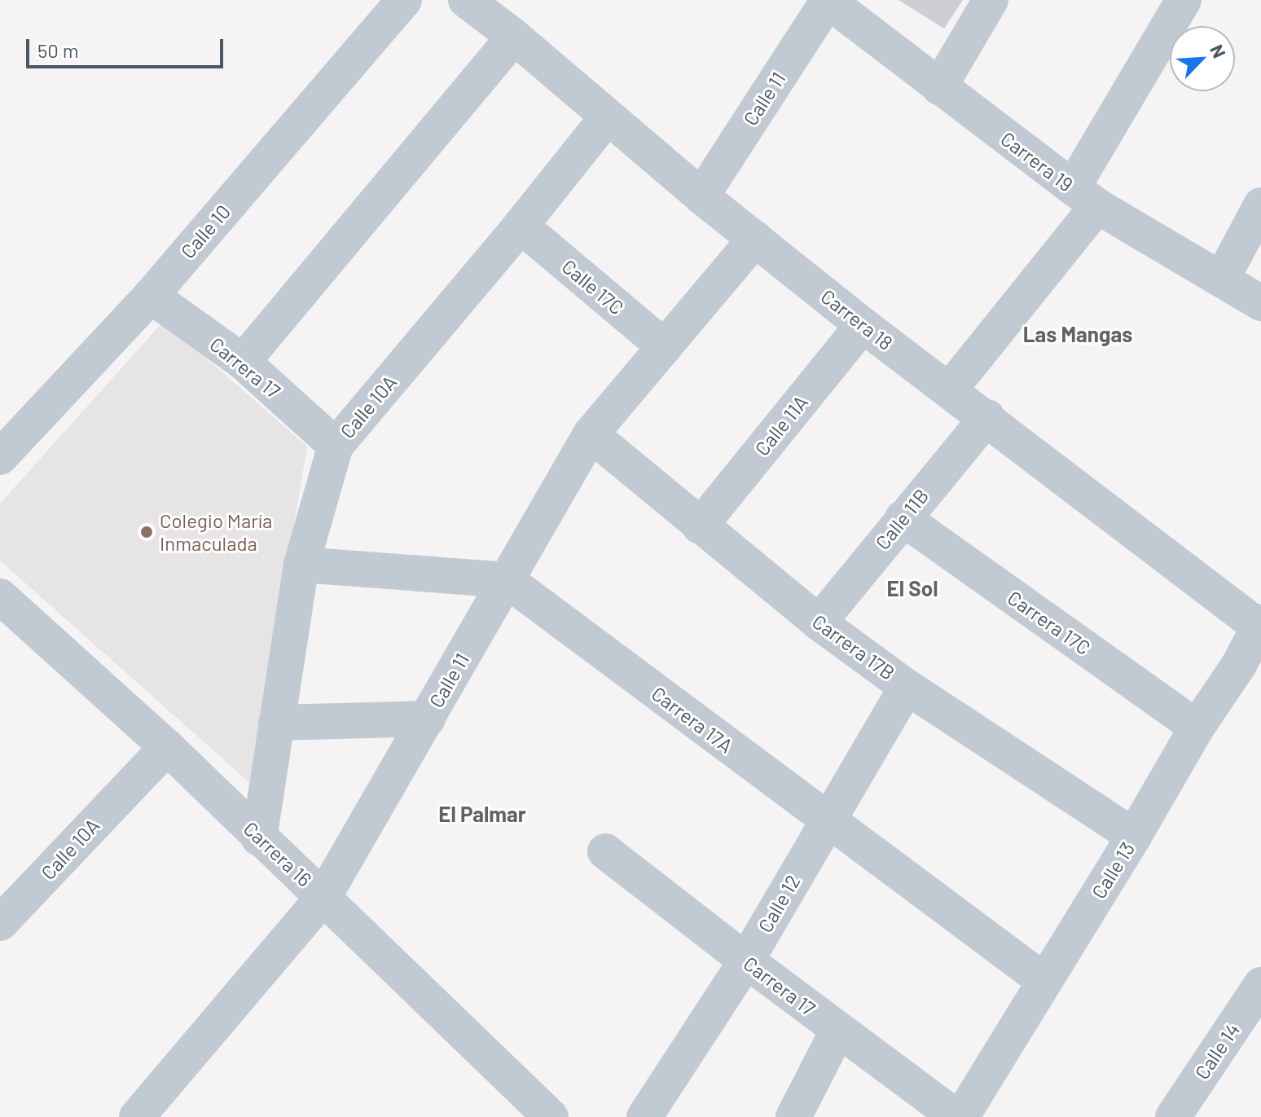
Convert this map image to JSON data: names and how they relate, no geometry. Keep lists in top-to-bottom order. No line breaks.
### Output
{"streets":{"street":["Calle 11","Carrera 19","Calle 10","Calle 17C","Carrera 18","Carrera 17","Calle 10A","Calle 11A","Calle 11B","Carrera 17C","Carrera 17B","Carrera 17A","Carrera 16","Calle 13","Calle 12","Calle 14"]},"crossings":[["Calle 11","Carrera 19"],["Calle 11","Calle 17C"],["Calle 11","Carrera 18"],["Calle 11","Carrera 17B"],["Calle 11","Carrera 17A"],["Calle 11","Carrera 16"],["Calle 10","Carrera 17"],["Calle 17C","Calle 10A"],["Carrera 18","Calle 10A"],["Carrera 18","Calle 11A"],["Carrera 18","Calle 11B"],["Carrera 18","Calle 13"],["Carrera 17","Calle 10A"],["Carrera 17","Calle 13"],["Carrera 17","Calle 12"],["Calle 10A","Carrera 16"],["Calle 11A","Carrera 17B"],["Calle 11B","Carrera 17C"],["Calle 11B","Carrera 17B"],["Carrera 17C","Calle 13"],["Carrera 17B","Calle 13"],["Carrera 17B","Calle 12"],["Carrera 17A","Calle 13"],["Carrera 17A","Calle 12"]],"districts":["Las Mangas","El Sol","El Palmar"],"places":["Colegio María Inmaculada"],"scale_bar":"50 m","north":"top right"}
